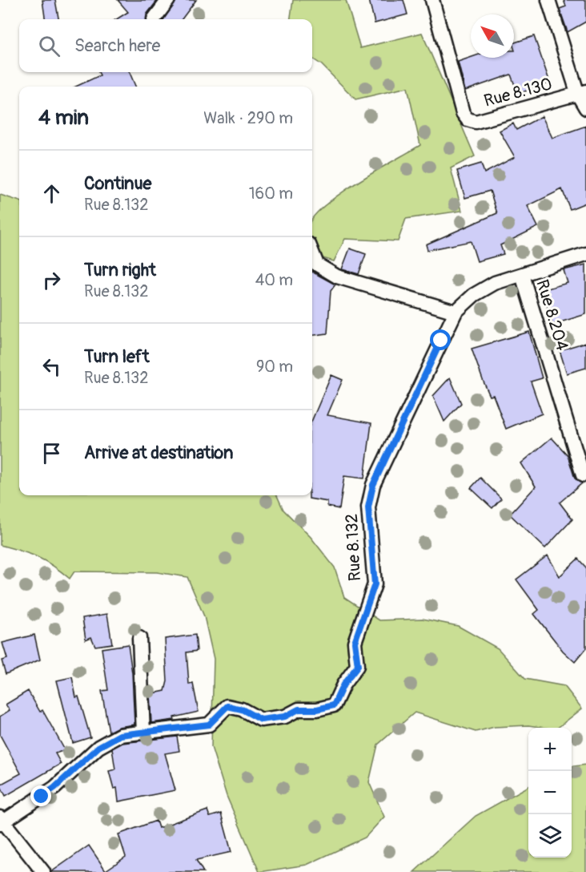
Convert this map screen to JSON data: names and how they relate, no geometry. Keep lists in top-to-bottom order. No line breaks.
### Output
{"streets":{"street":["Rue 8.130","Rue 8.204","Rue 8.132"]},"crossings":[["Rue 8.204","Rue 8.132"]],"north":"top left","page":{"search":"Search here","heading":["4 min","Walk · 290 m"],"list":[["Continue","Rue 8.132","160 m"],["Turn right","Rue 8.132","40 m"],["Turn left","Rue 8.132","90 m"],"Arrive at destination"],"map_buttons":["+","−"]}}
